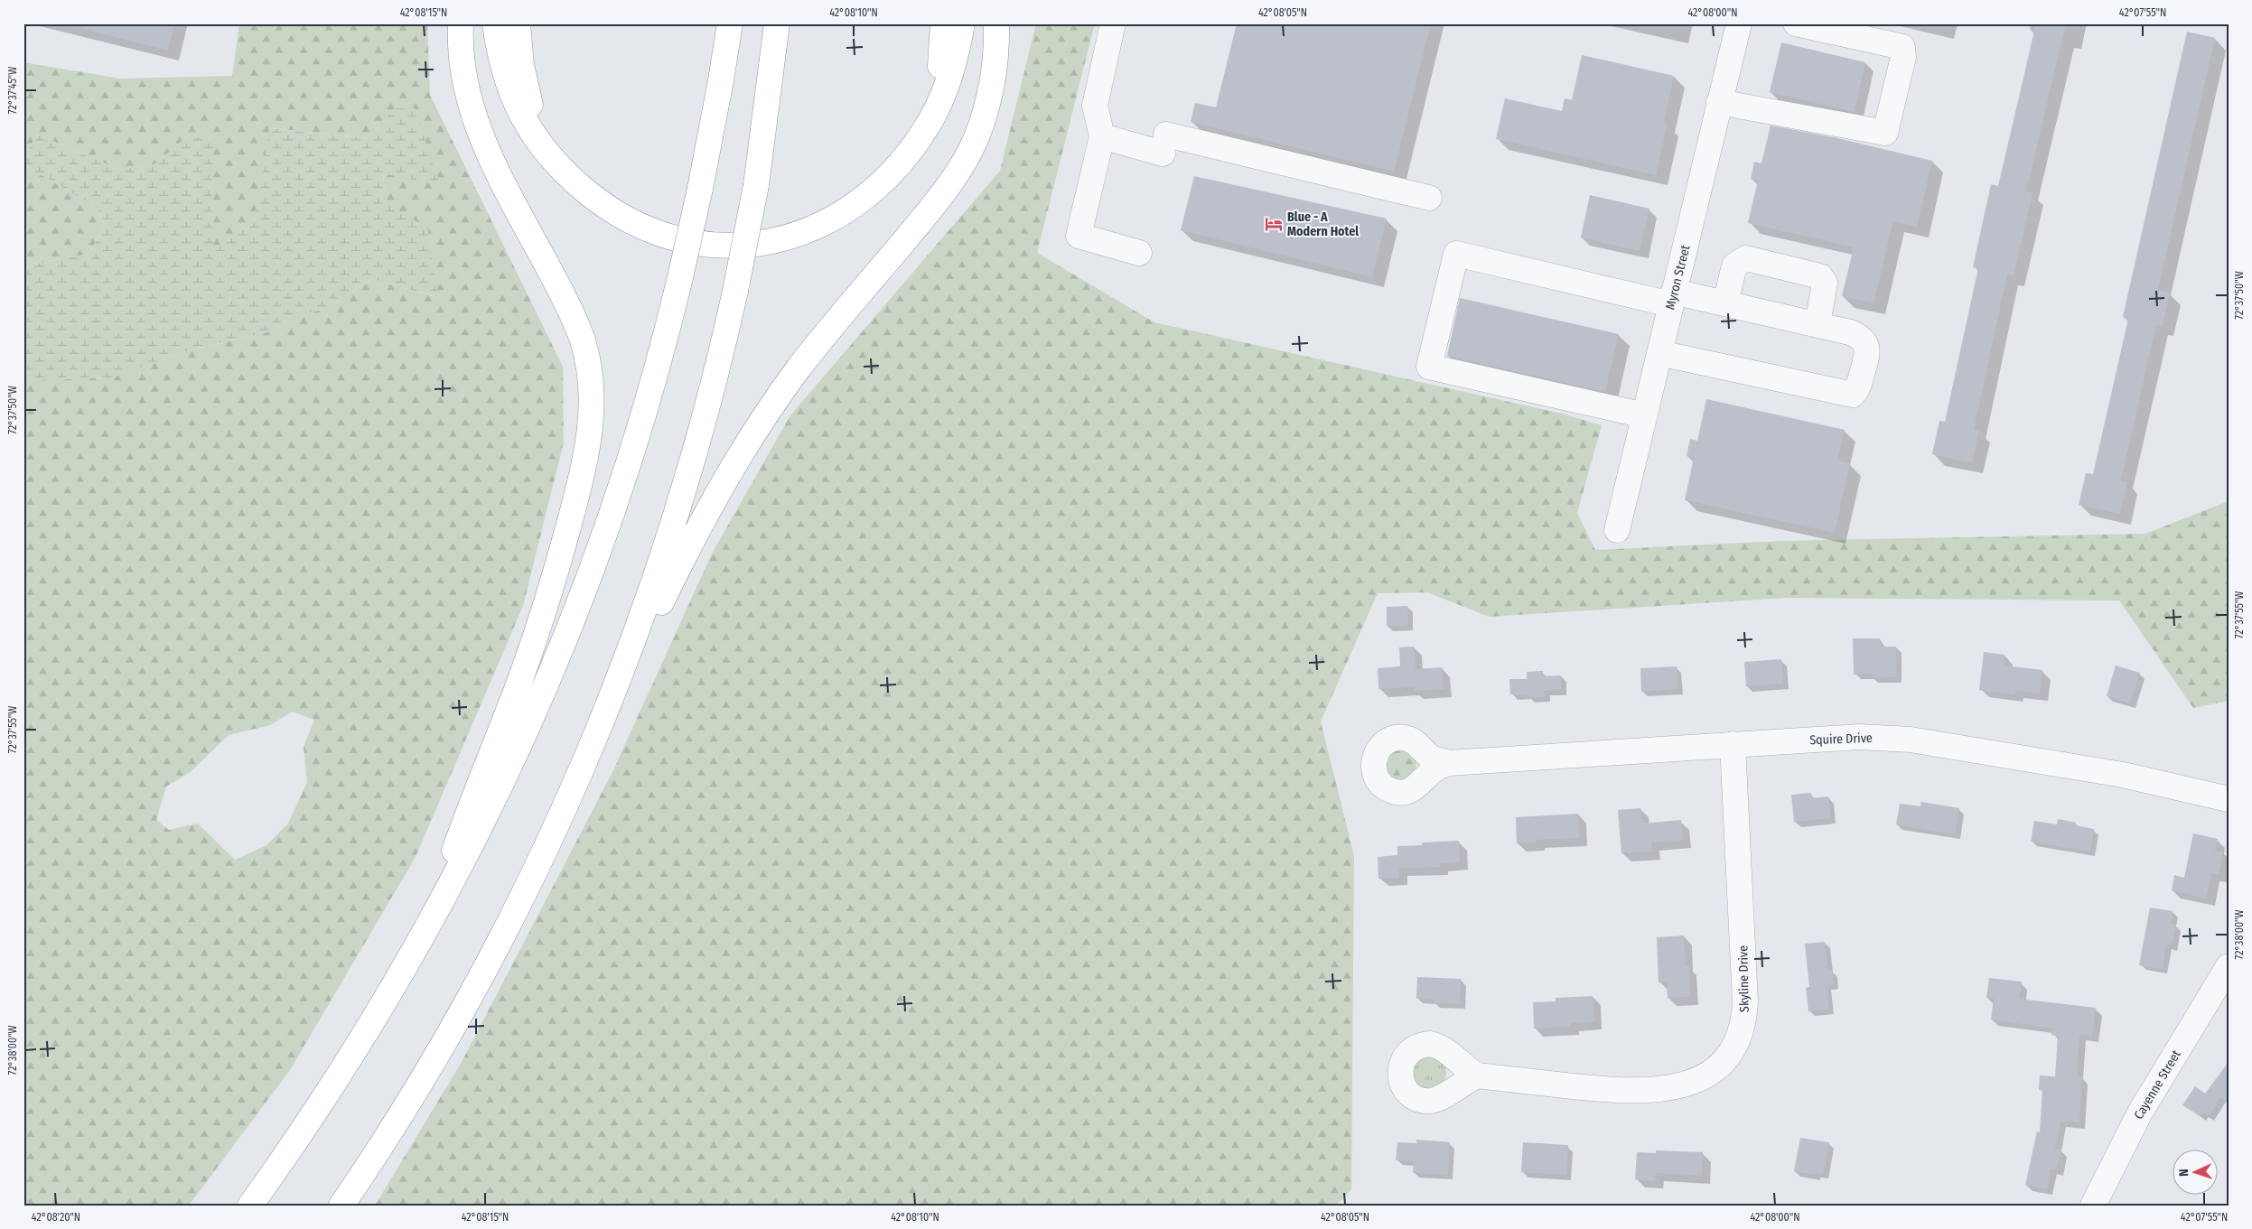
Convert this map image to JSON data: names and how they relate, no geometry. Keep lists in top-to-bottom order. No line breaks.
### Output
{"streets":{"street":["Myron Street","Squire Drive","Skyline Drive","Cayenne Street"]},"crossings":[["Squire Drive","Skyline Drive"]],"places":{"hotel":["Blue - A Modern Hotel"]},"north":"left","coordinates":["42°08'15\"N","42°08'10\"N","42°08'05\"N","42°08'00\"N","42°07'55\"N","72°37'45\"W","72°37'50\"W","72°37'55\"W","72°38'00\"W","42°08'20\"N"]}
